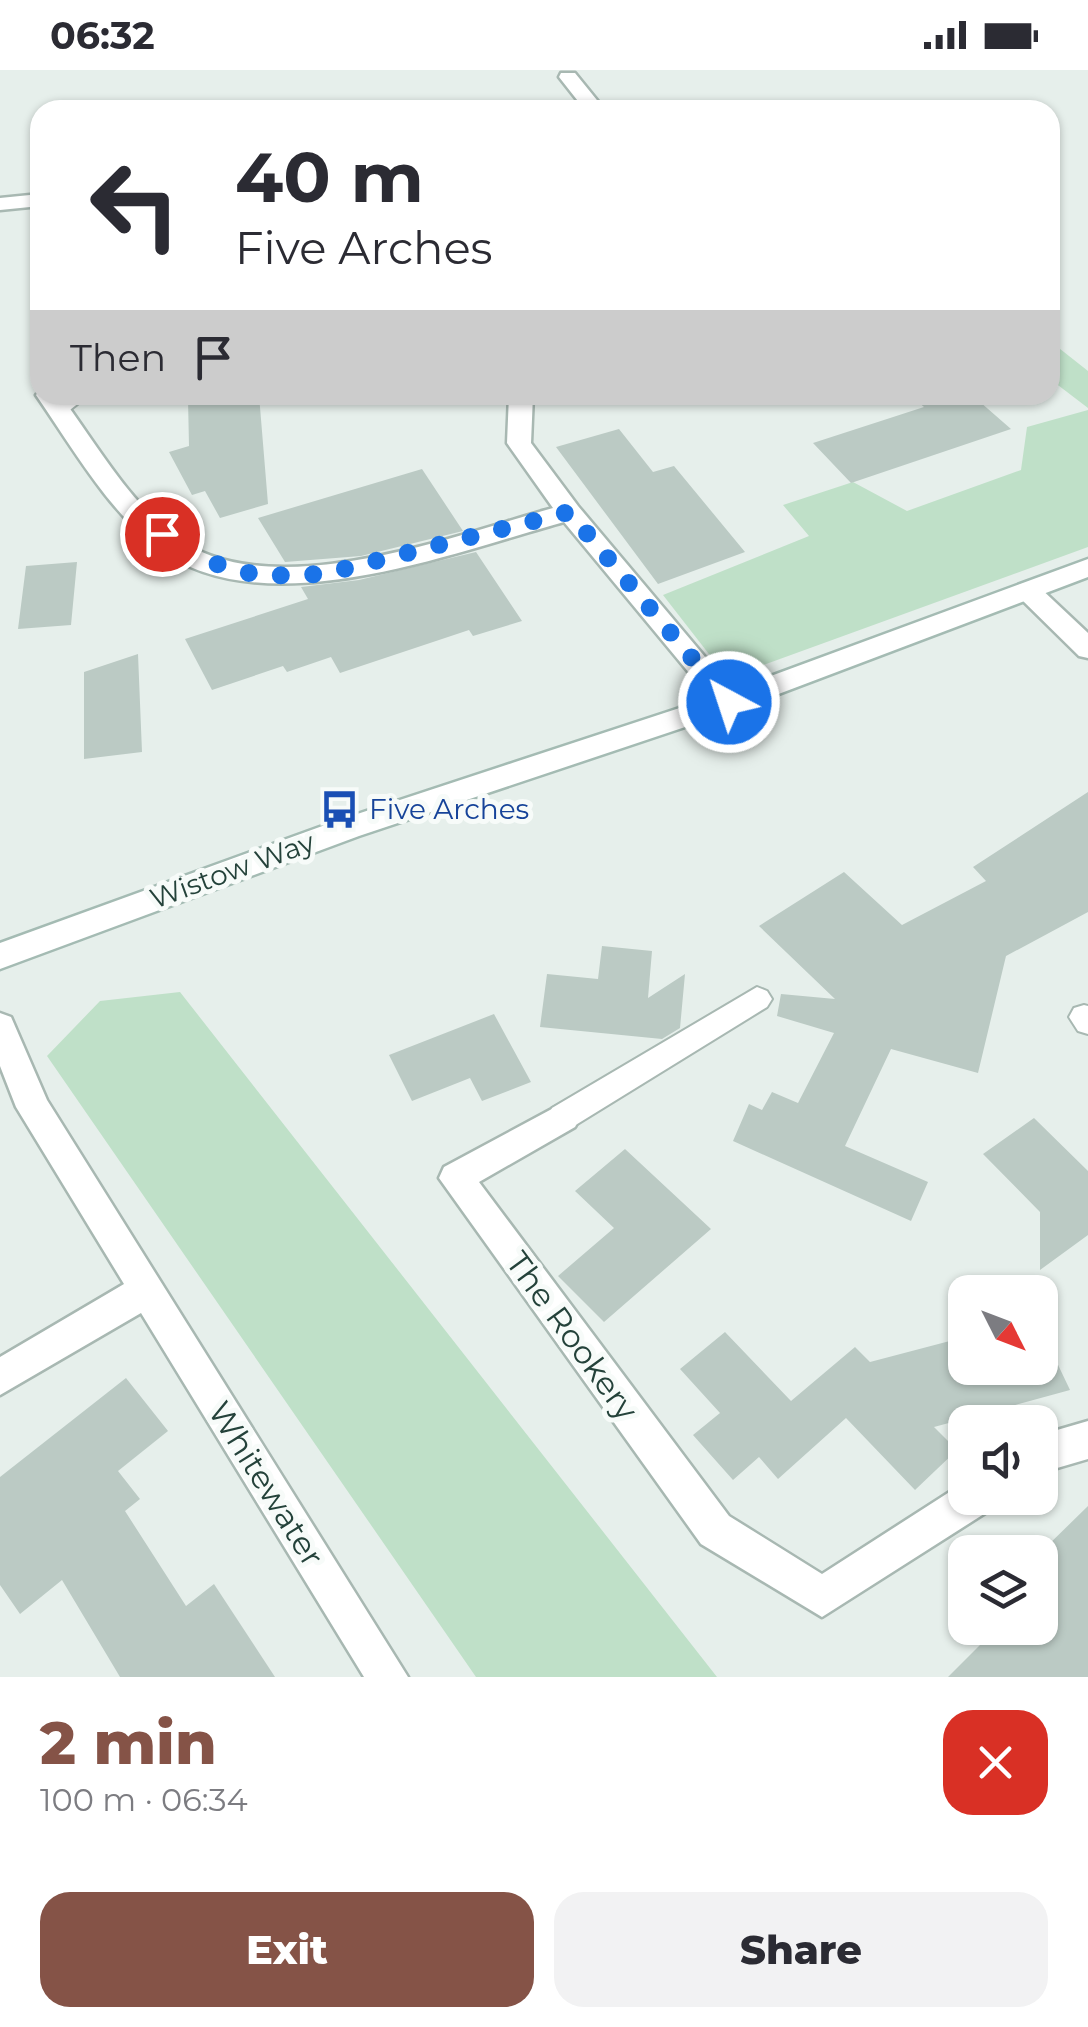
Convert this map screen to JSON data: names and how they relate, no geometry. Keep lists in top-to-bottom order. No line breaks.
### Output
{"streets":{"street":["Wistow Way","The Rookery","Whitewater"]},"places":{"bus stop":["Five Arches"]},"north":"bottom right","page":{"status":"06:32","turn":["40 m","Five Arches"],"then":"Then","heading":["2 min","100 m · 06:34"],"buttons":["Exit","Share"]}}
